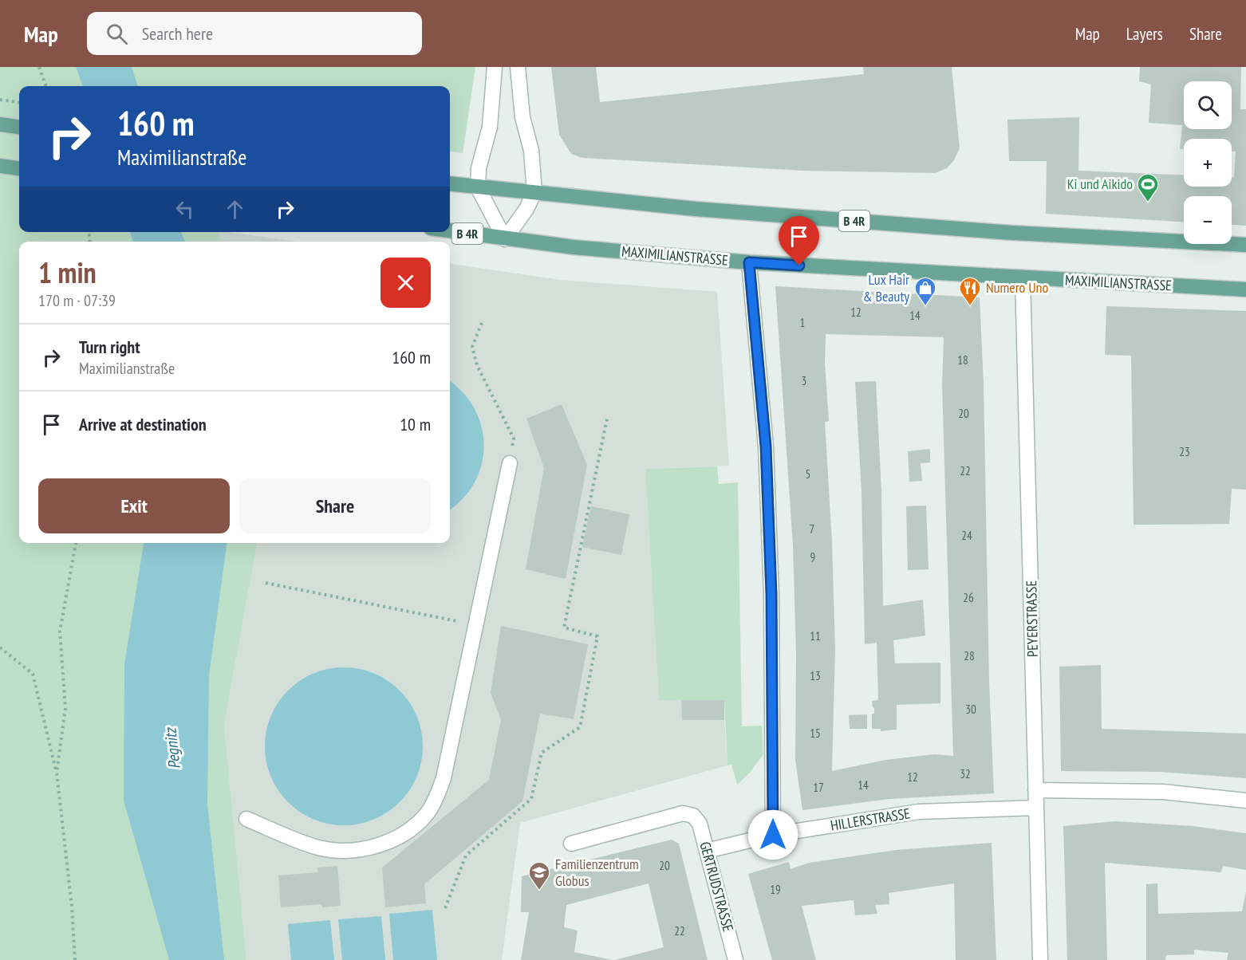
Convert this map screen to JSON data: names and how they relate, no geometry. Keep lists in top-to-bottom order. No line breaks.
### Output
{"streets":{"main road":["B 4R","MAXIMILIANSTRASSE"],"street":["PEYERSTRASSE","HILLERSTRASSE","GERTRUDSTRASSE"]},"crossings":[["B 4R","MAXIMILIANSTRASSE"],["MAXIMILIANSTRASSE","PEYERSTRASSE"],["PEYERSTRASSE","HILLERSTRASSE"],["HILLERSTRASSE","GERTRUDSTRASSE"]],"water":["Pegnitz"],"places":{"sports":["Ki und Aikido"],"shop":["Lux Hair & Beauty"],"restaurant":["Numero Uno"],"school or university":["Familienzentrum Globus"]},"house_numbers":["12","14","1","18","3","20","23","22","5","7","24","9","26","11","28","13","30","15","32","12","14","17","20","19","22"],"page":{"header":"Map","search":"Search here","nav":["Map","Layers","Share"],"map_buttons":["+","−"],"turn":["160 m","Maximilianstraße"],"heading":["1 min","170 m · 07:39"],"list":[{"name":"Turn right","note":"Maximilianstraße","value":"160 m"},{"name":"Arrive at destination","value":"10 m"}],"buttons":["Exit","Share"]}}
